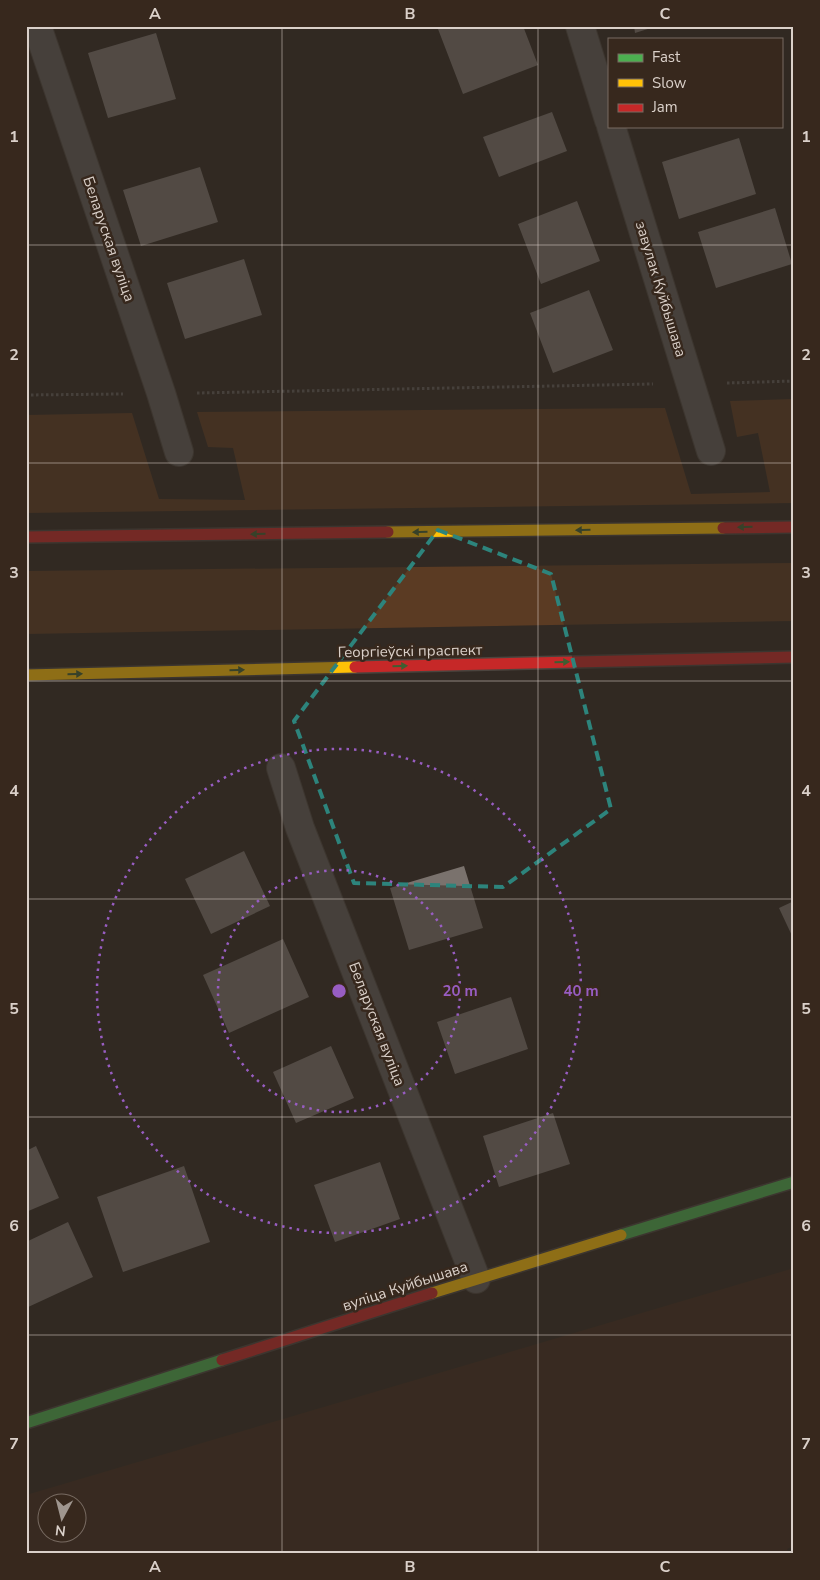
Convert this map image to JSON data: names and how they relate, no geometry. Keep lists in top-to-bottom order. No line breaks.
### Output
{"streets":{"main road":["Георгіеўскі праспект","вуліца Куйбышава"],"street":["Беларуская вуліца","завулак Куйбышава"]},"crossings":[["Беларуская вуліца","вуліца Куйбышава"]],"one_way":["Георгіеўскі праспект"],"legend":["Fast","Slow","Jam"],"north":"bottom","grid":{"columns":["A","B","C"],"rows":["1","2","3","4","5","6","7"]},"rings":["20 m","40 m"]}
